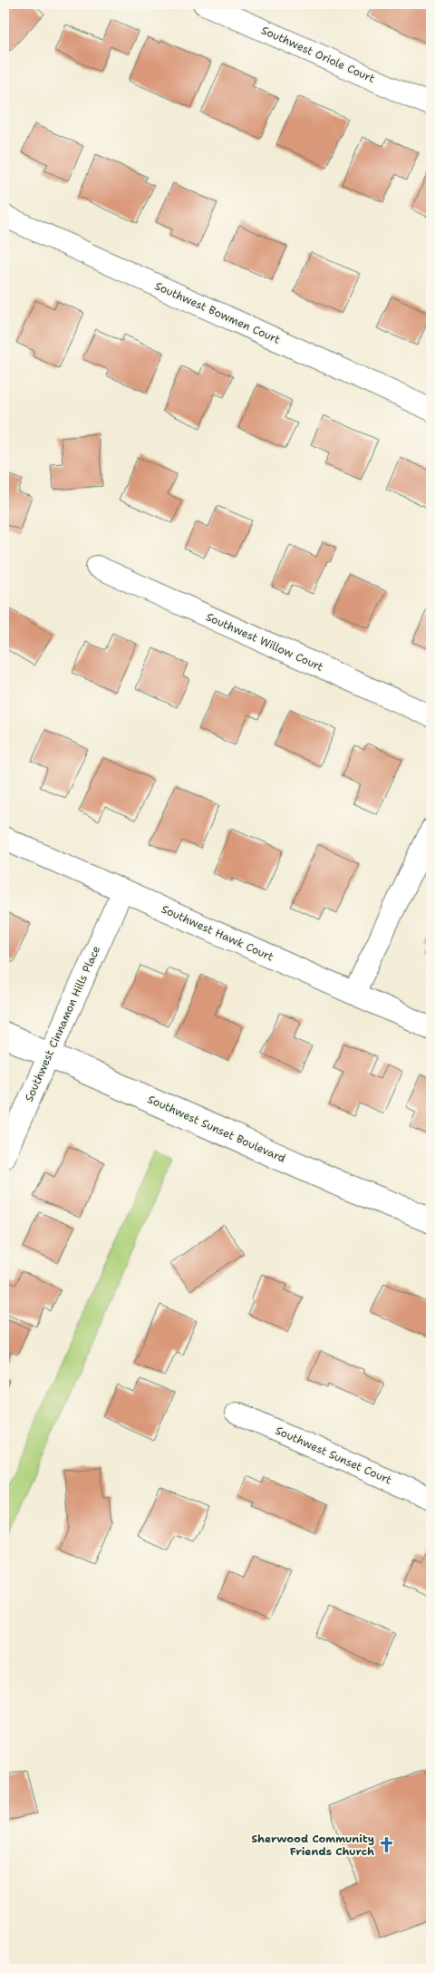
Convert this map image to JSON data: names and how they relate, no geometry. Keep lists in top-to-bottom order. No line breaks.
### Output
{"streets":{"main road":["Southwest Sunset Boulevard"],"street":["Southwest Oriole Court","Southwest Bowmen Court","Southwest Willow Court","Southwest Hawk Court","Southwest Cinnamon Hills Place","Southwest Sunset Court"]},"crossings":[["Southwest Hawk Court","Southwest Cinnamon Hills Place"],["Southwest Cinnamon Hills Place","Southwest Sunset Boulevard"]],"places":{"church":["Sherwood Community Friends Church"]}}
